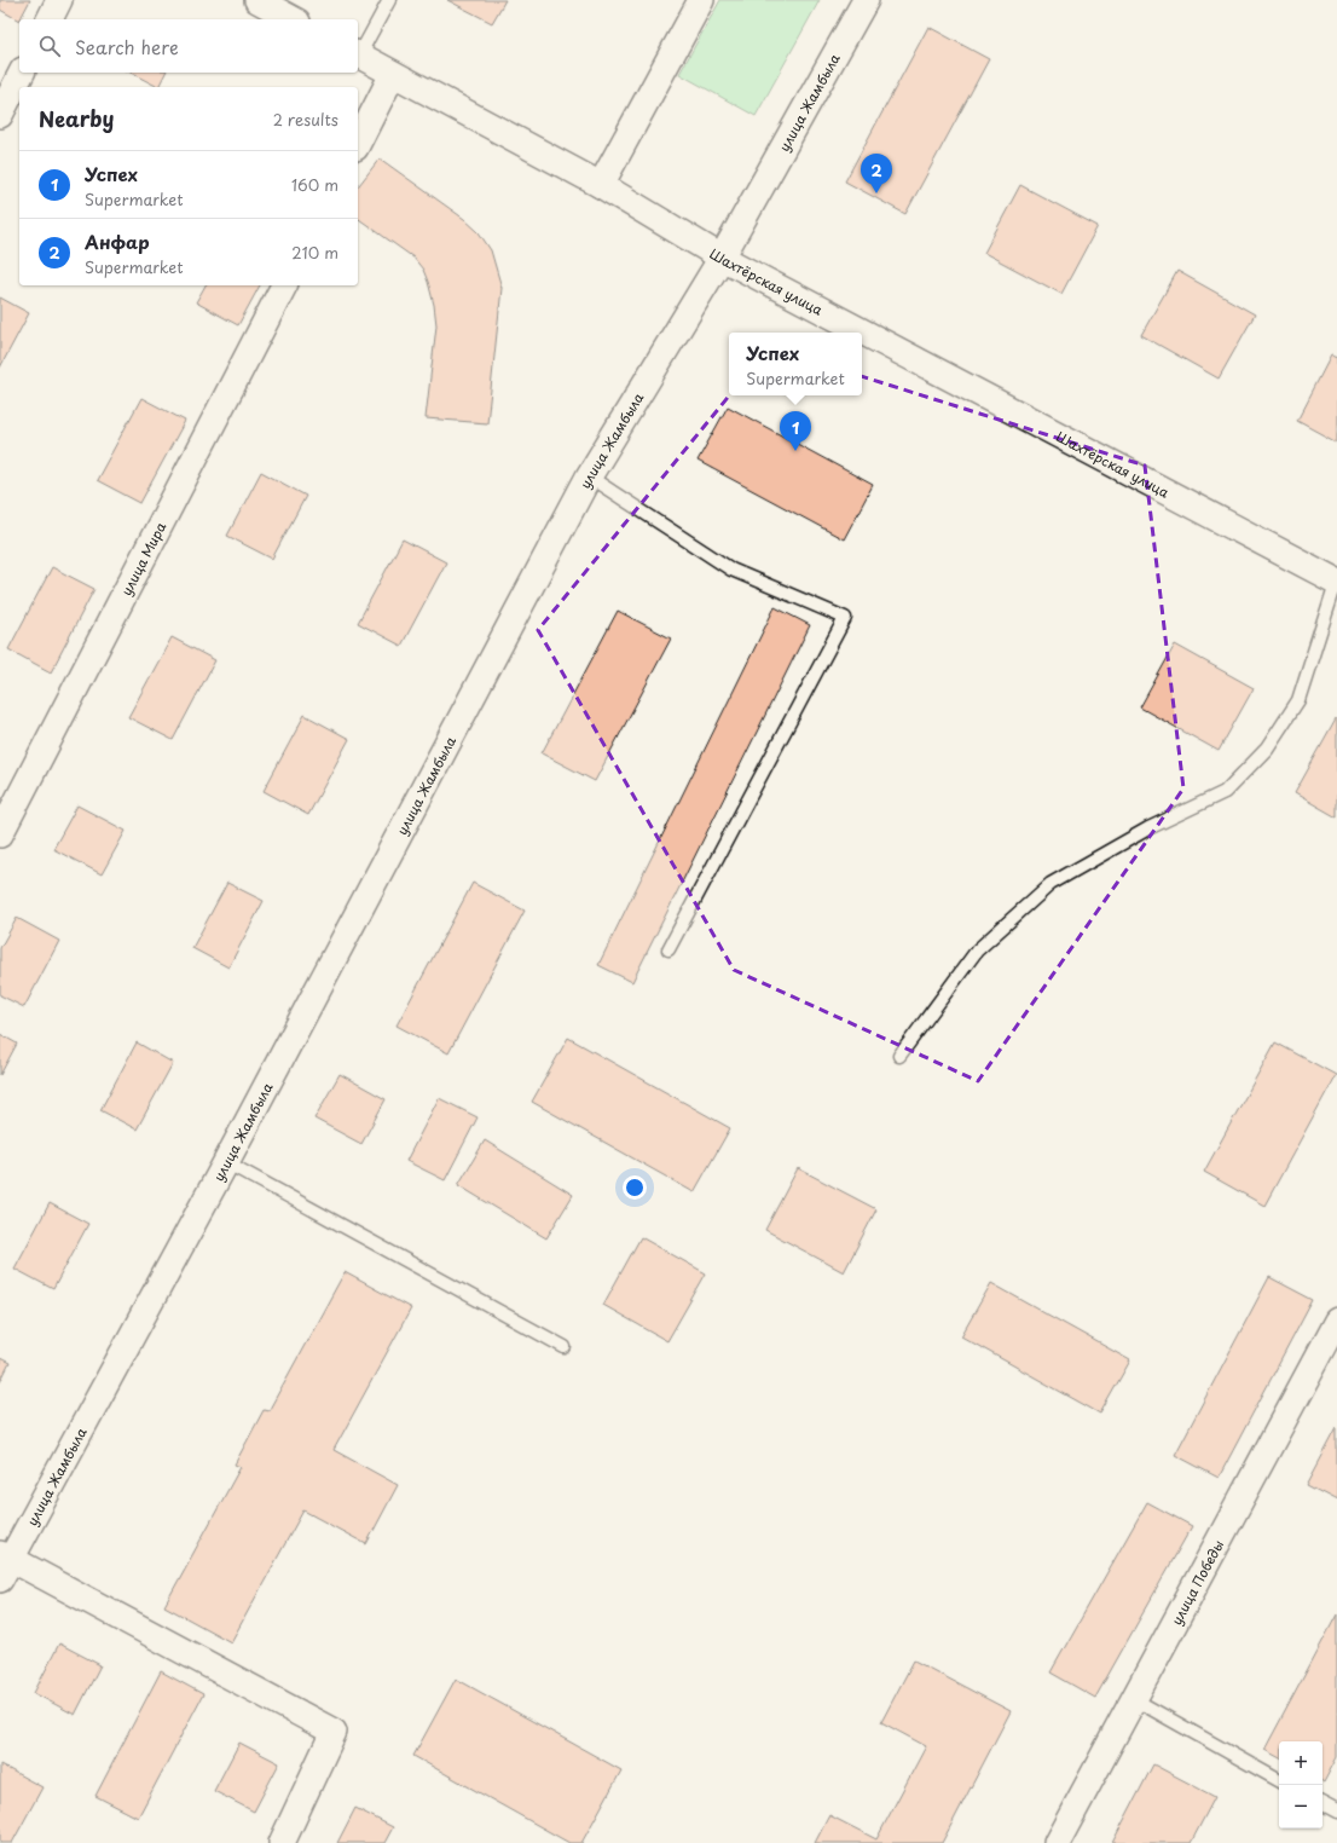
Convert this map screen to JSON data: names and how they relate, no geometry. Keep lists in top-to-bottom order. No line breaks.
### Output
{"streets":{"street":["улица Жамбыла","Шахтёрская улица","улица Мира","улица Победы"]},"crossings":[["улица Жамбыла","Шахтёрская улица"]],"page":{"search":"Search here","heading":["Nearby","2 results"],"list":[{"mark":"1","name":"Успех","note":"Supermarket","value":"160 m"},{"mark":"2","name":"Анфар","note":"Supermarket","value":"210 m"}],"pins":["2","1"],"popup":["Успех","Supermarket"],"map_buttons":["+","−"]}}
